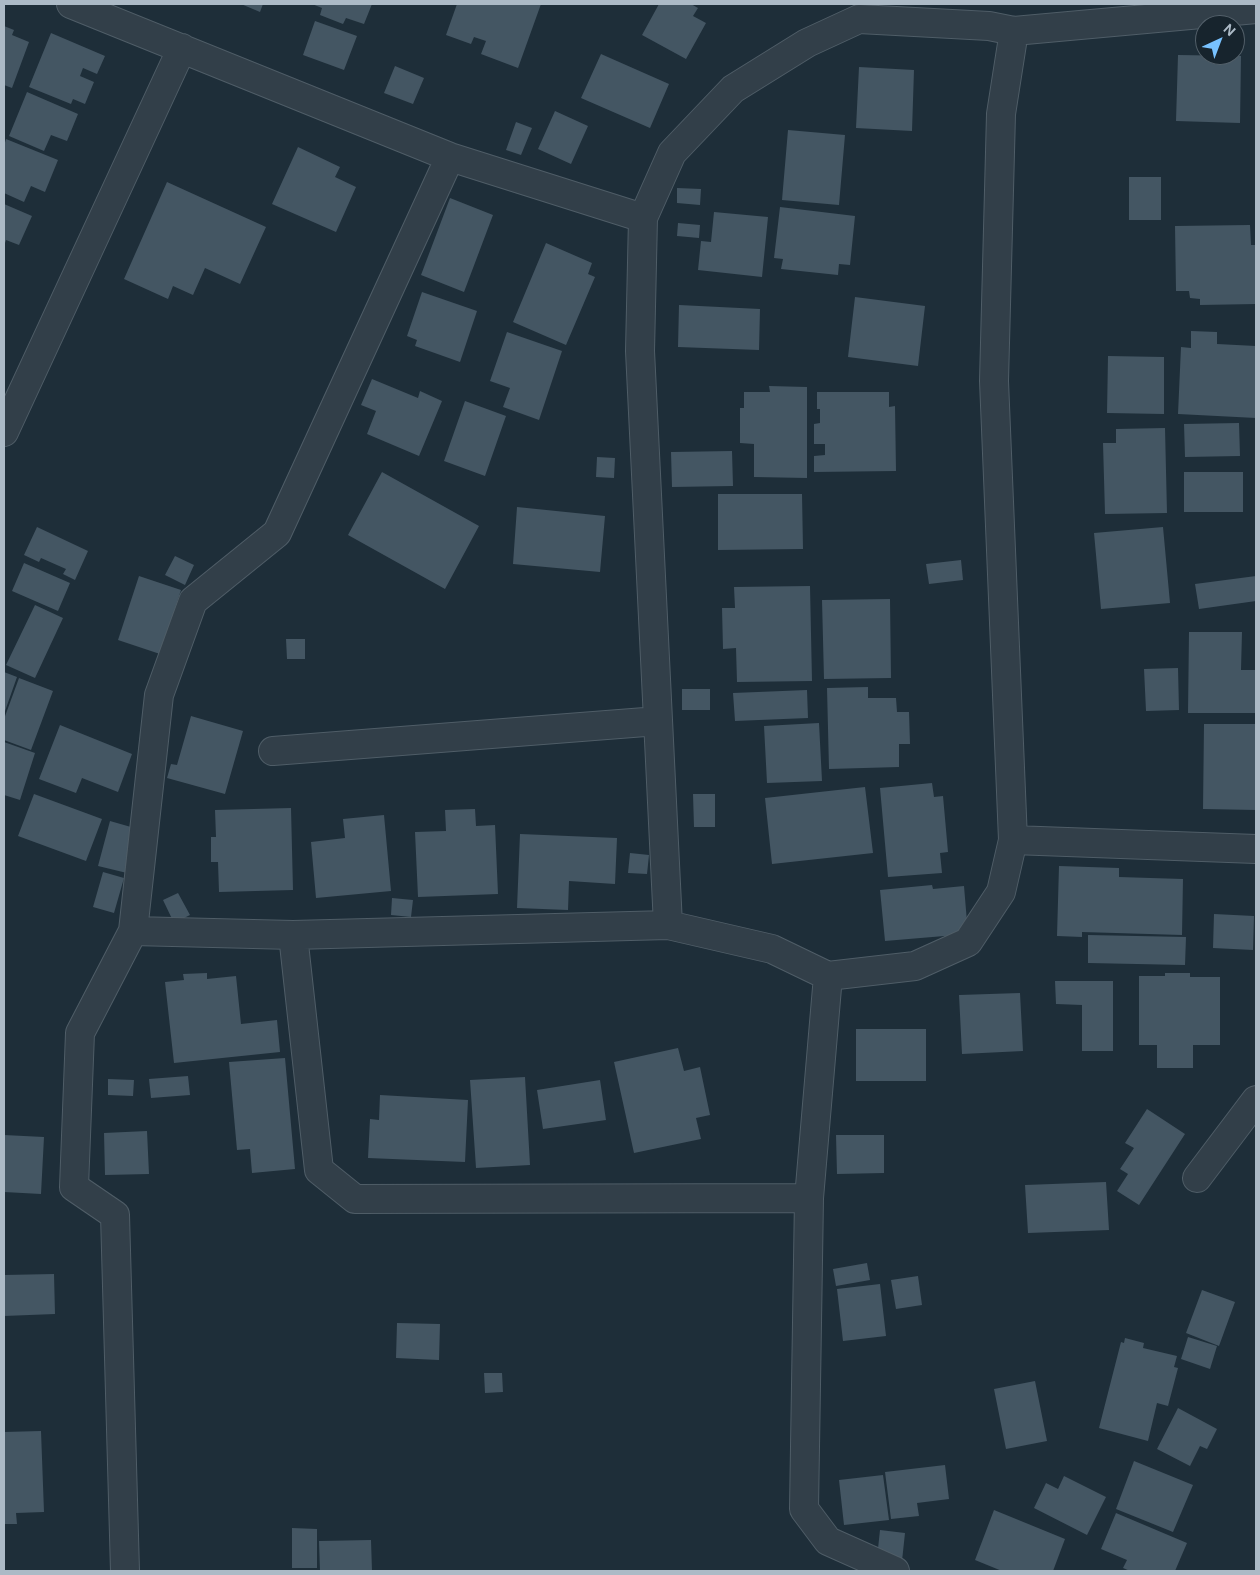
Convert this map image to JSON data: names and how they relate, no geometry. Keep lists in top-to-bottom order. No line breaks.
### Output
{"north":"top right"}
